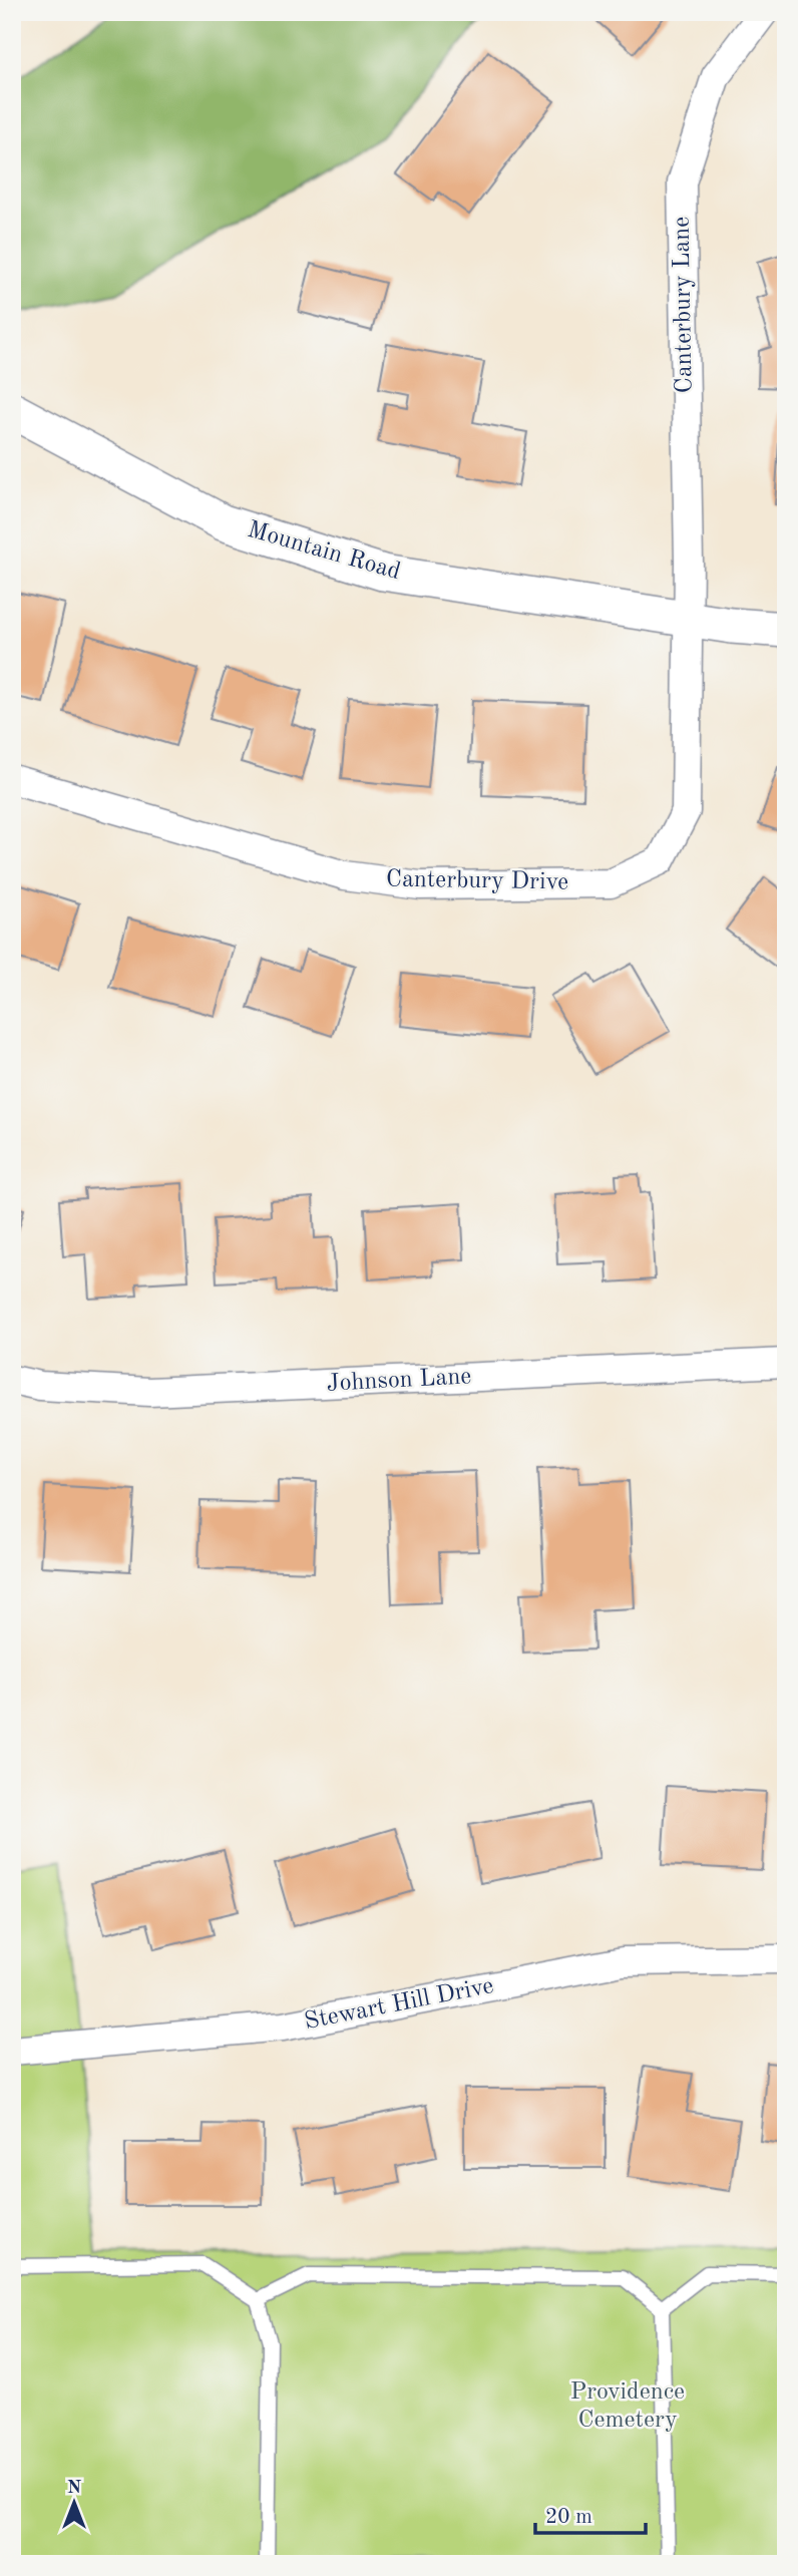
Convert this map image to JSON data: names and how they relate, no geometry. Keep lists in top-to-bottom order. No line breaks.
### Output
{"streets":{"street":["Canterbury Lane","Mountain Road","Canterbury Drive","Johnson Lane","Stewart Hill Drive"]},"crossings":[["Canterbury Lane","Mountain Road"],["Canterbury Lane","Canterbury Drive"],["Mountain Road","Canterbury Drive"]],"parks":["Providence Cemetery"],"scale_bar":"20 m","north":"top"}
